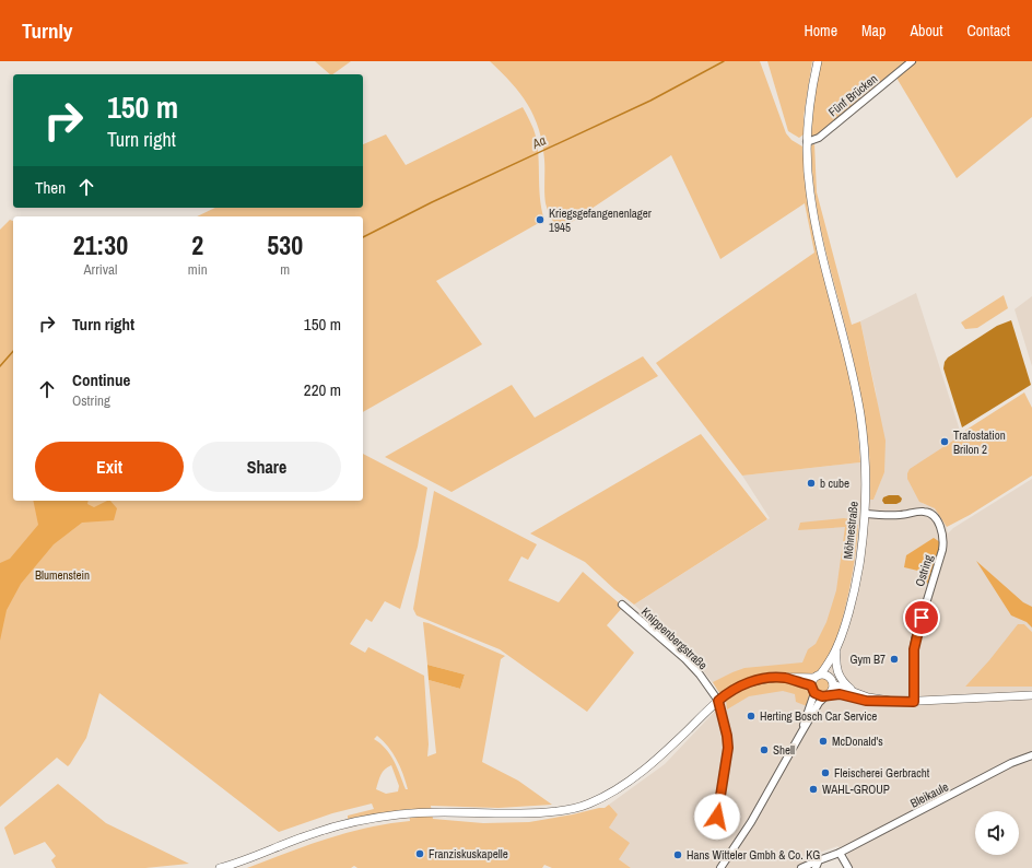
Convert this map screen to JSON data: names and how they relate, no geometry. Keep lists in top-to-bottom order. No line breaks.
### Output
{"streets":{"main road":["Möhnestraße"],"street":["Fünf Brücken","Ostring","Knippenbergstraße","Bleikaule"]},"crossings":[["Fünf Brücken","Möhnestraße"],["Möhnestraße","Ostring"]],"water":["Aa"],"parks":["Blumenstein"],"places":["Kriegsgefangenenlager 1945","Trafostation Brilon 2","b cube","Gym B7","Herting Bosch Car Service","McDonald's","Shell","Fleischerei Gerbracht","WAHL-GROUP","Franziskuskapelle","Hans Witteler Gmbh & Co. KG"],"page":{"header":"Turnly","nav":["Home","Map","About","Contact"],"turn":["150 m","Turn right"],"then":"Then","eta":["21:30","Arrival","2","min","530","m"],"list":[{"name":"Turn right","value":"150 m"},{"name":"Continue","note":"Ostring","value":"220 m"}],"buttons":["Exit","Share"]}}
